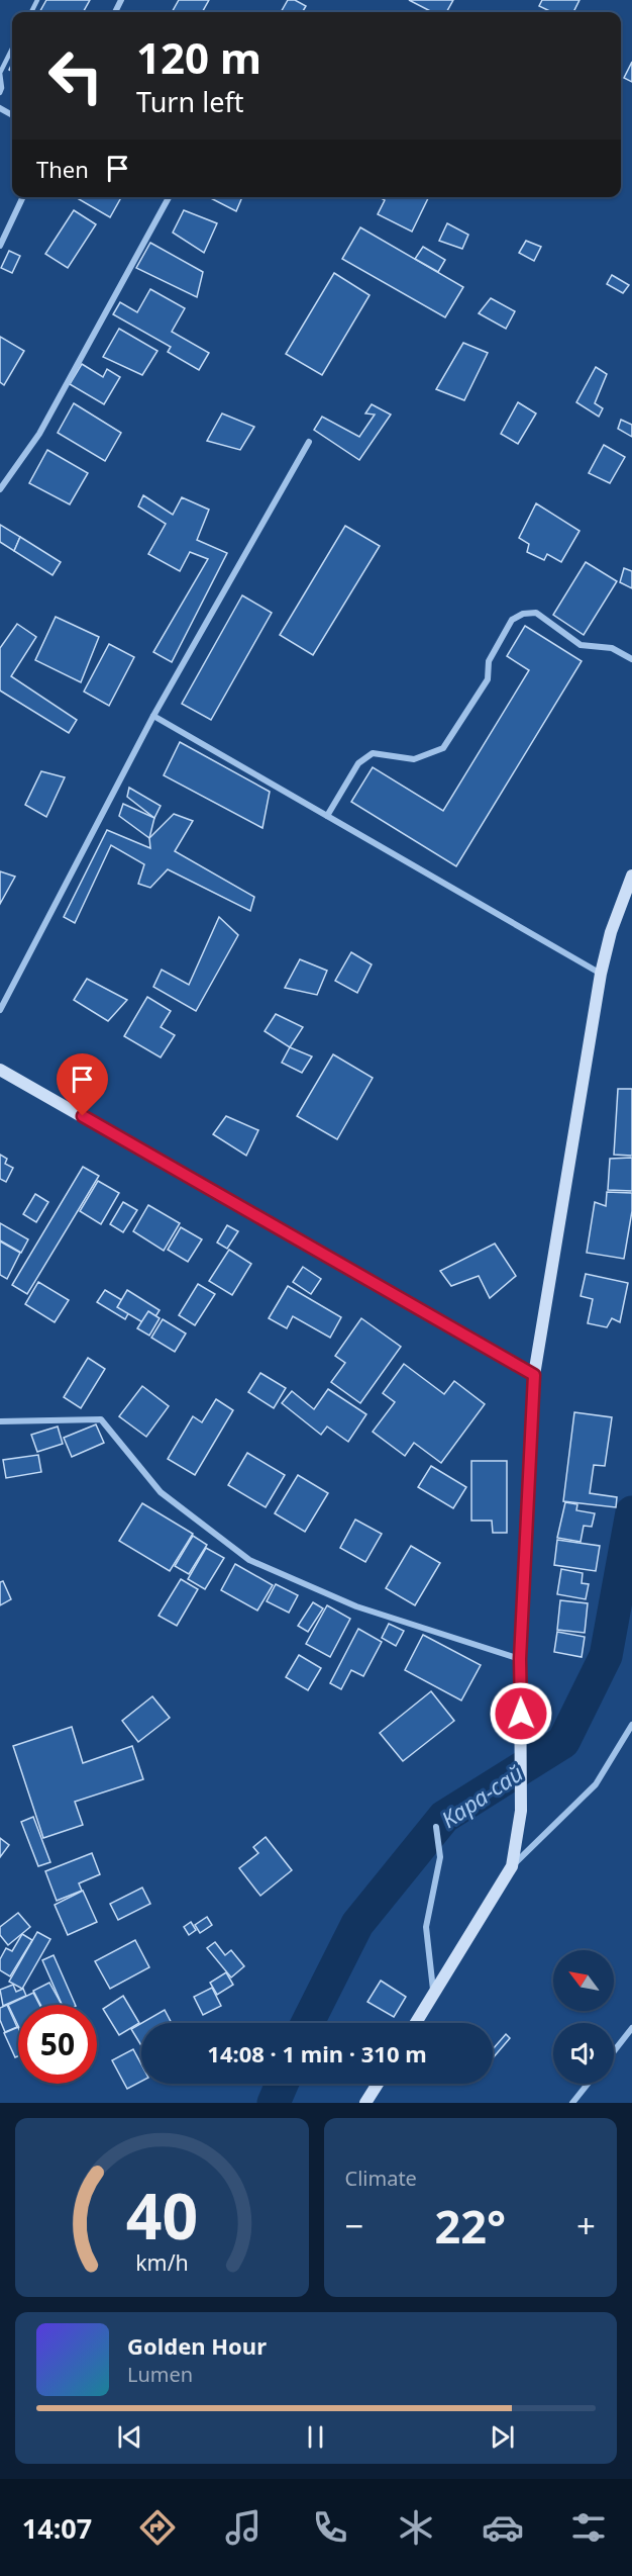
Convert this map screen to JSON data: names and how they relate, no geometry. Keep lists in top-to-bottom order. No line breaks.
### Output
{"water":["Кара-сай"],"north":"top left","page":{"turn":["120 m","Turn left"],"then":"Then","limit":"50","trip":"14:08 · 1 min · 310 m","tile":"Climate","heat":["−","22°","+"],"song":["Golden Hour","Lumen"],"tabs":"14:07","gauge":["40","km/h"]}}
